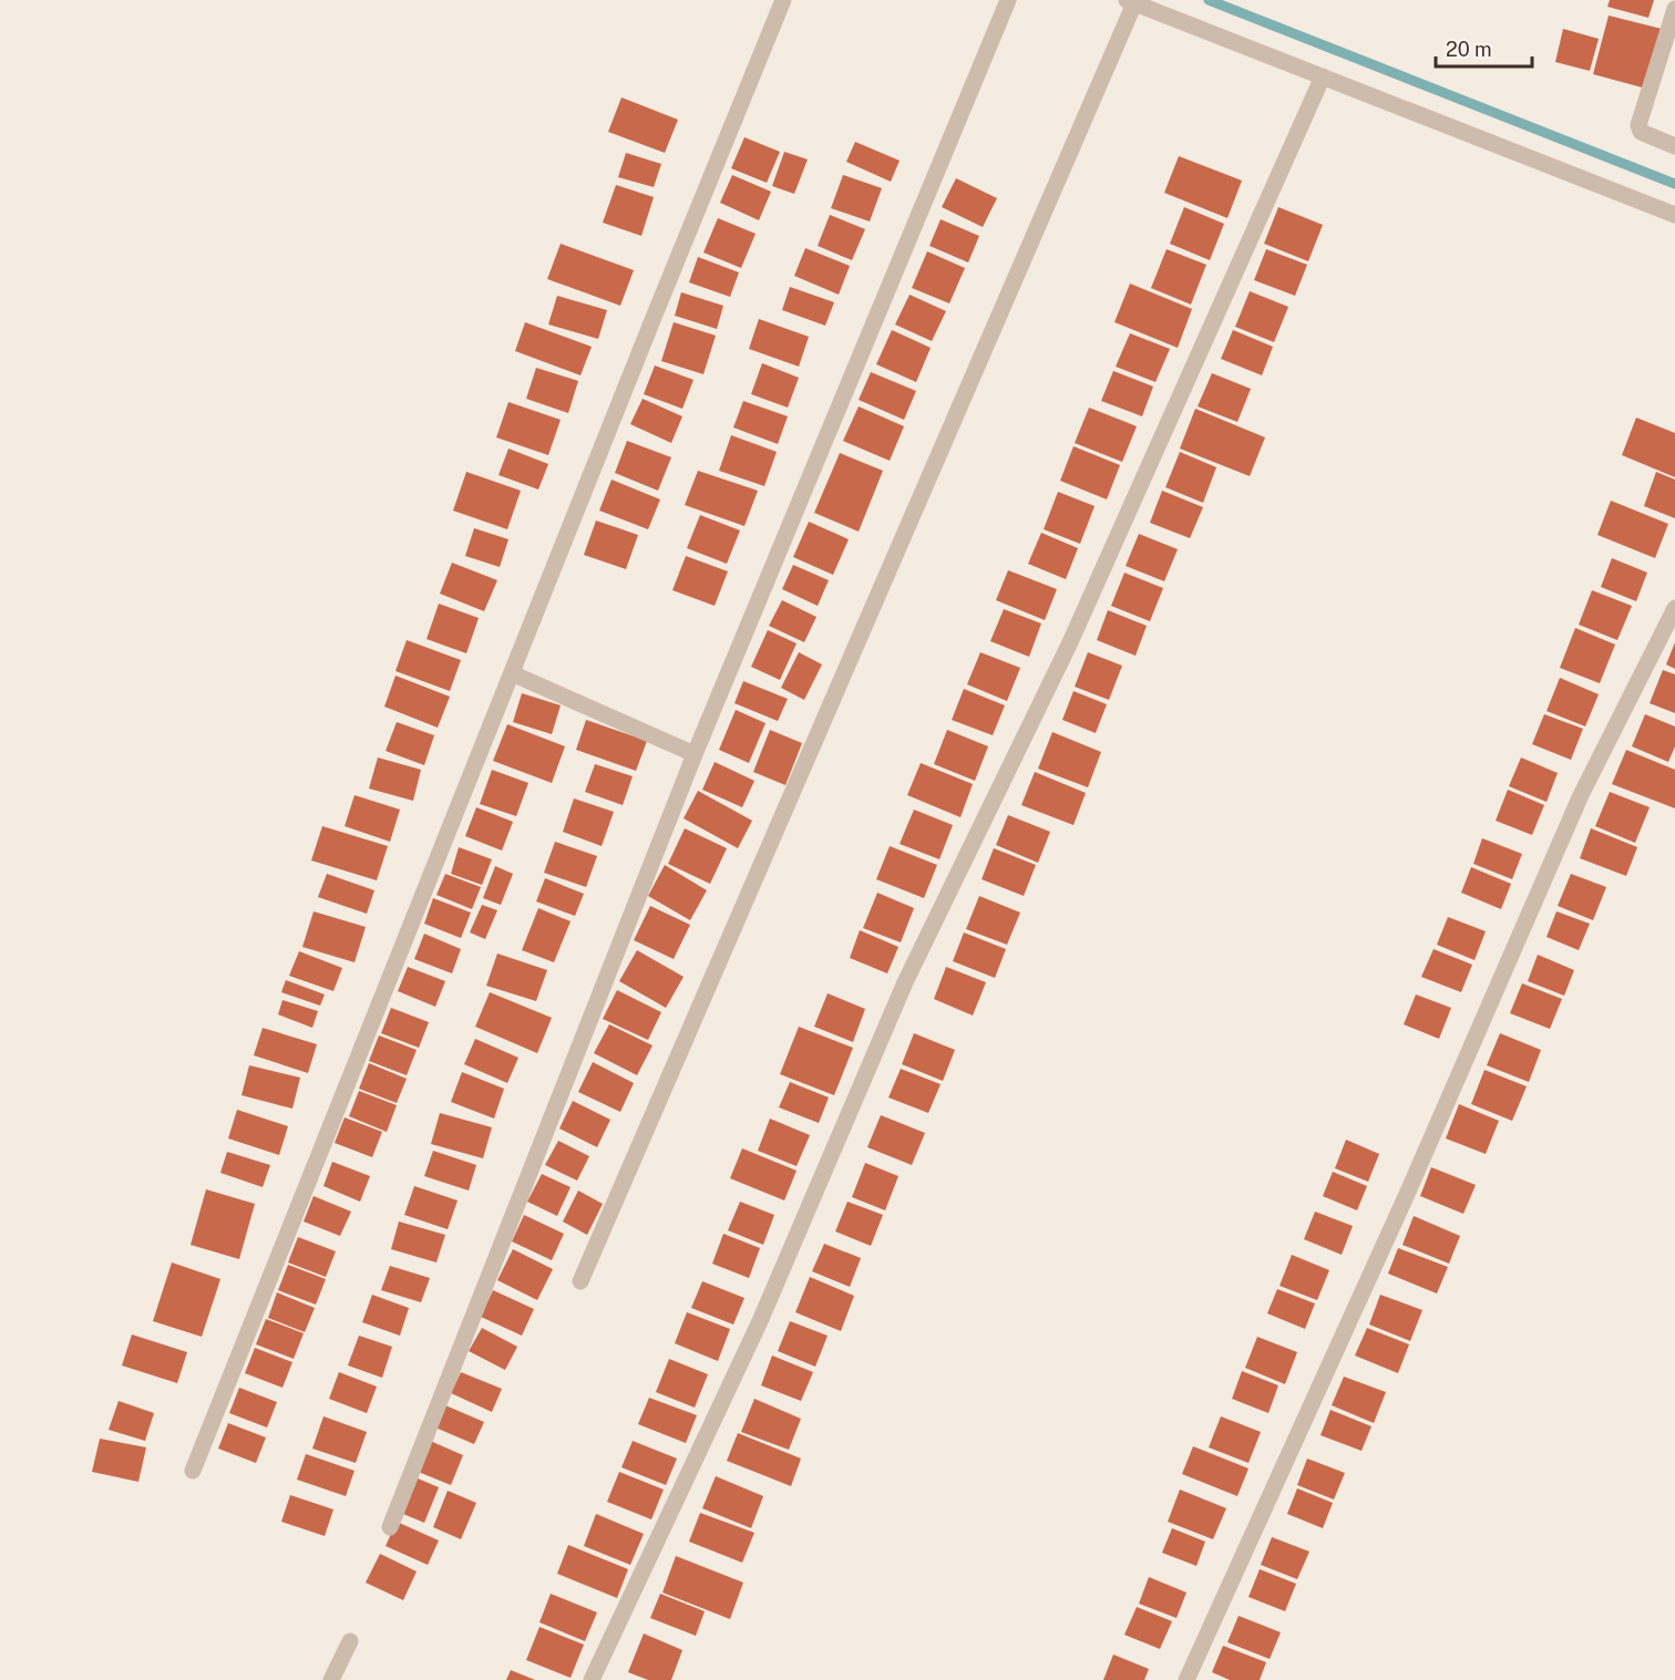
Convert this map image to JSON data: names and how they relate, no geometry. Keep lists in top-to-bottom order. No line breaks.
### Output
{"scale_bar":"20 m"}
